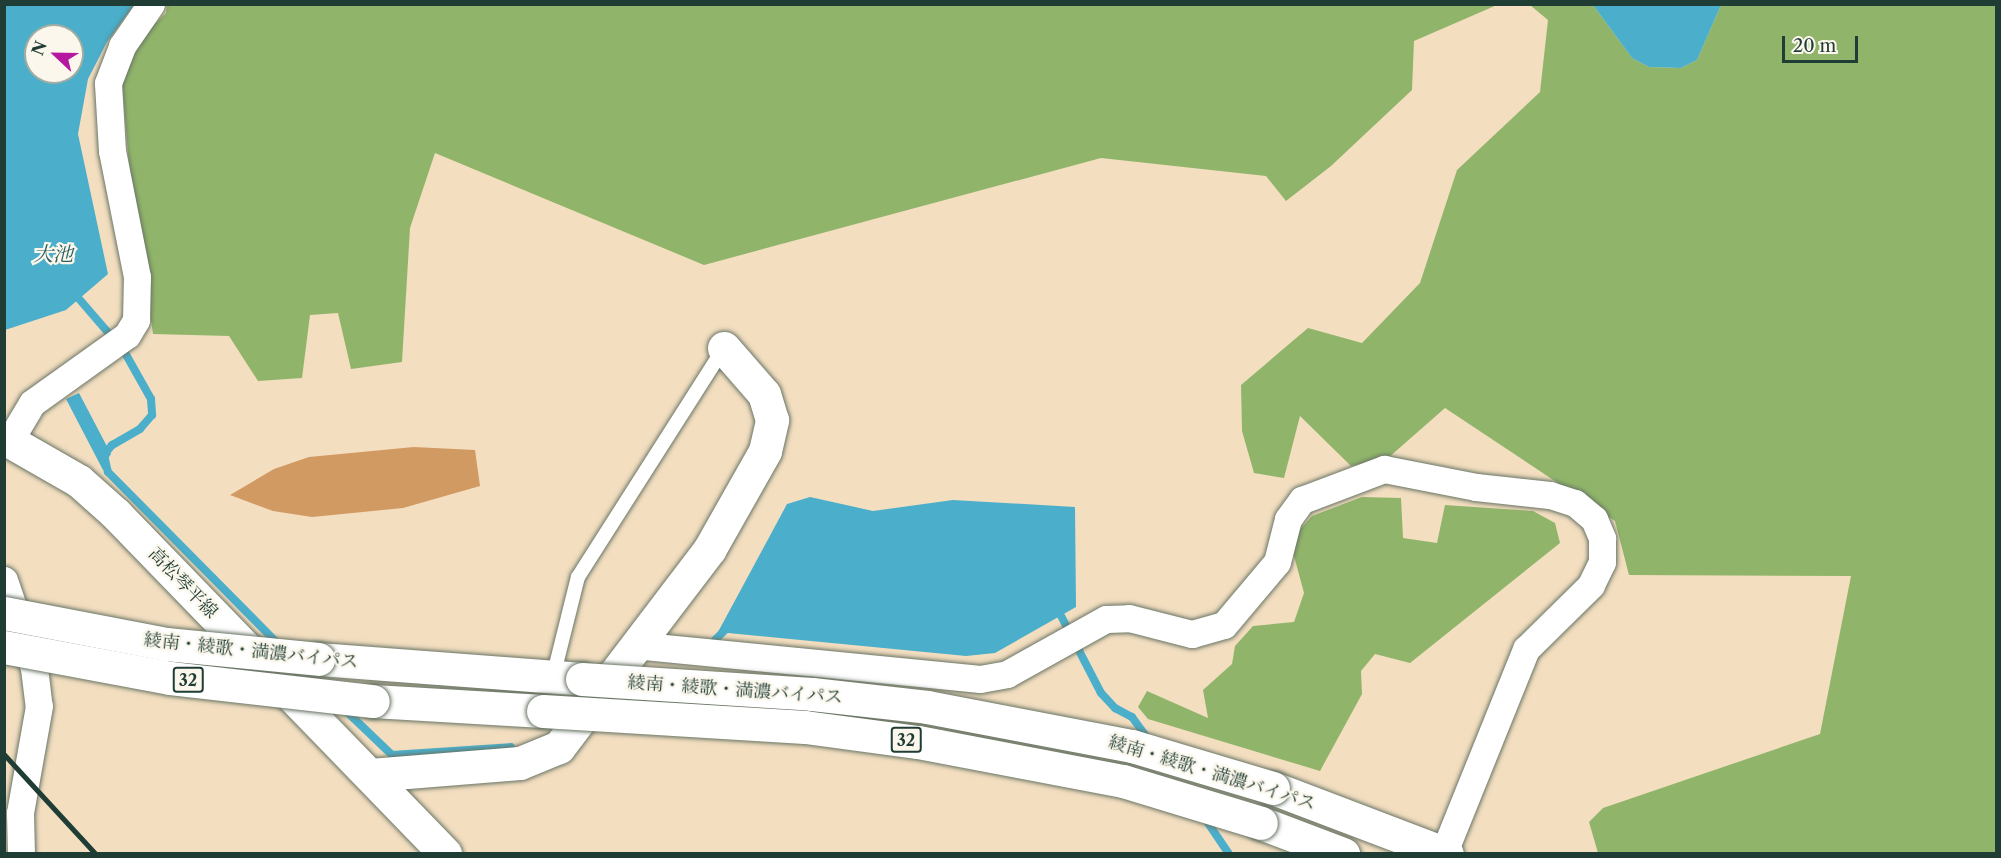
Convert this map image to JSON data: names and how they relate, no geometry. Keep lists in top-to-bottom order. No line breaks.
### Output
{"streets":{"main road":["高松琴平線","綾南・綾歌・満濃バイパス","32"]},"water":["大池"],"scale_bar":"20 m","north":"left"}
